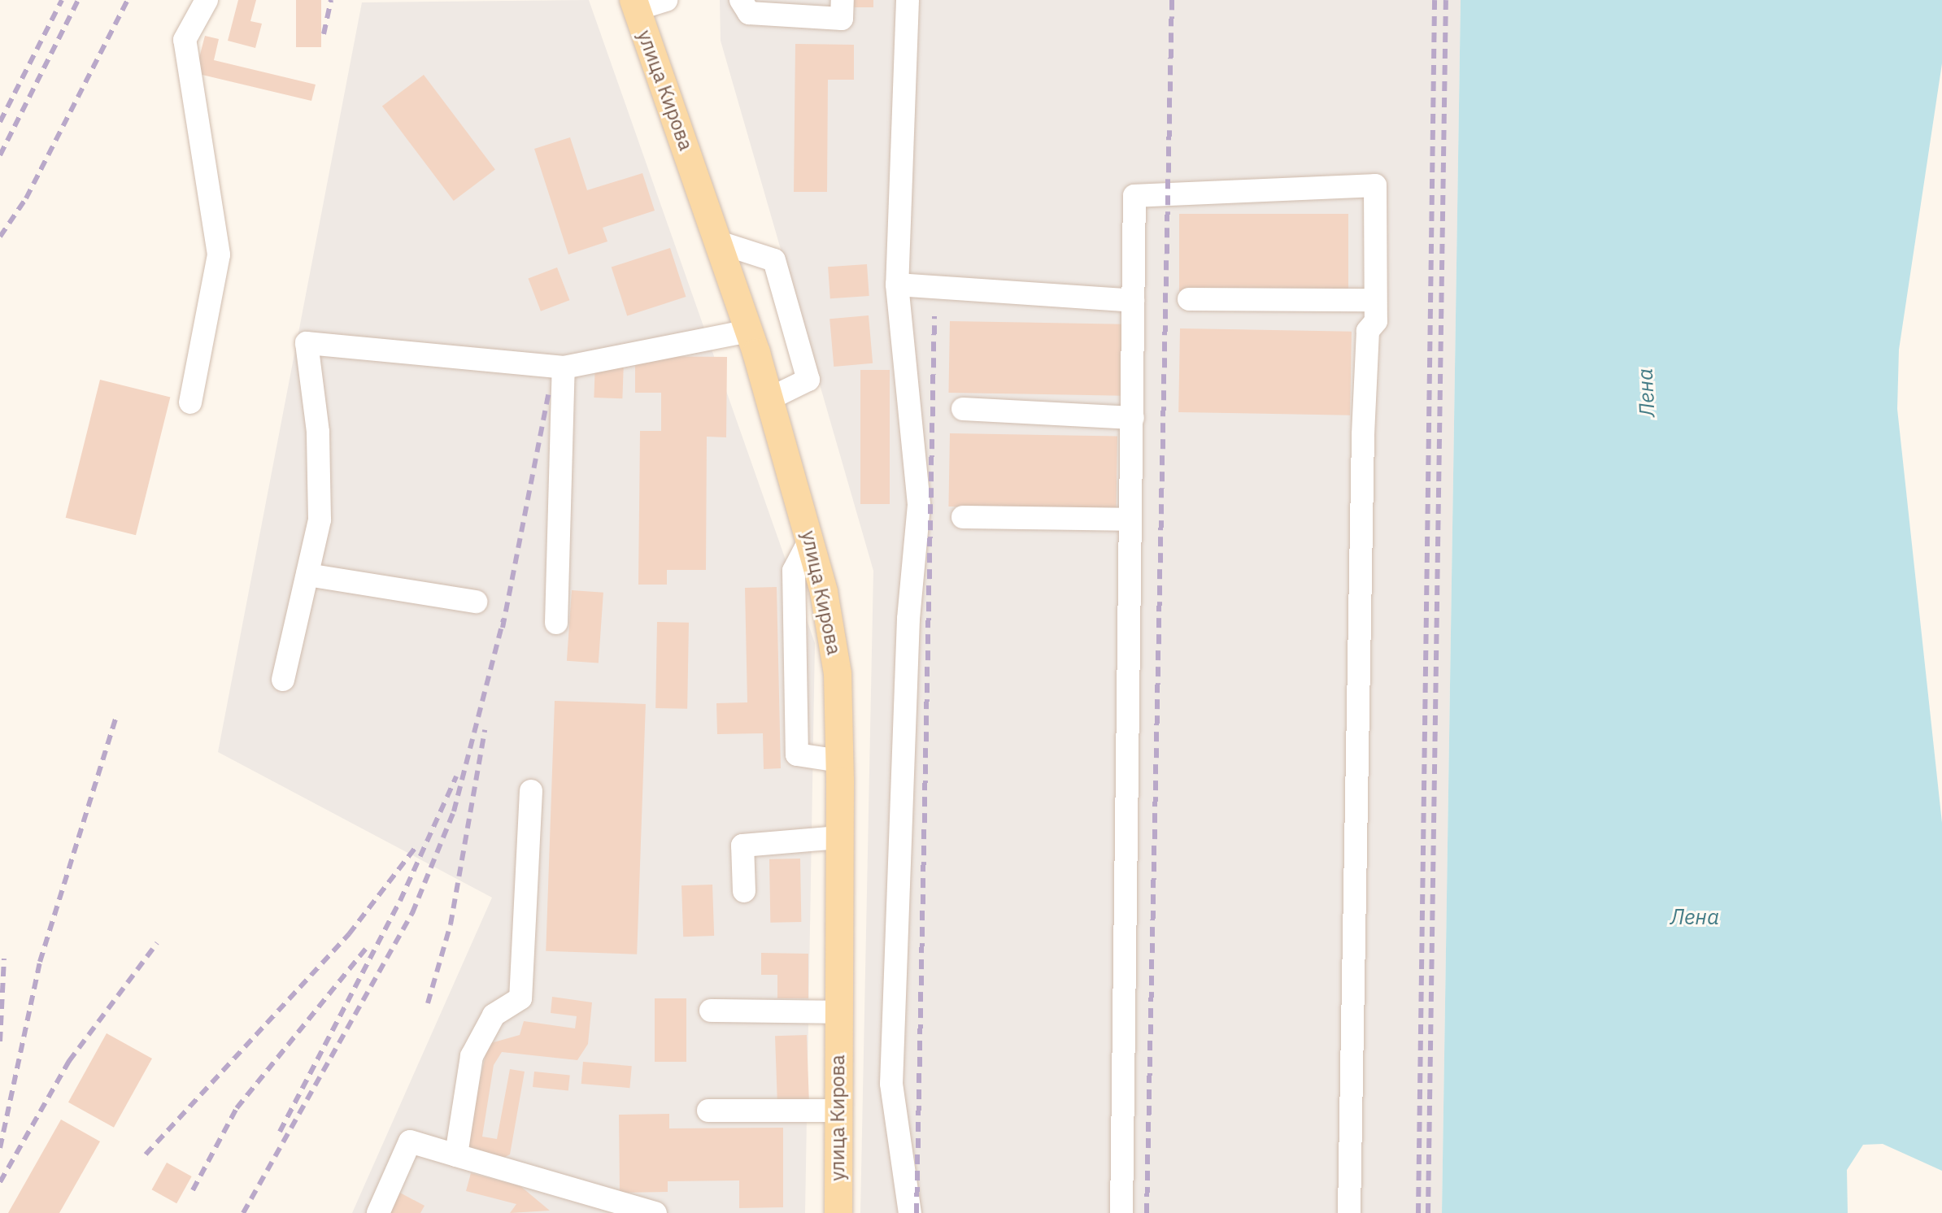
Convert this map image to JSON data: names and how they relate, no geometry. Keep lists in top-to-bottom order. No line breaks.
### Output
{"streets":{"main road":["улица Кирова"]},"water":["Лена"]}
